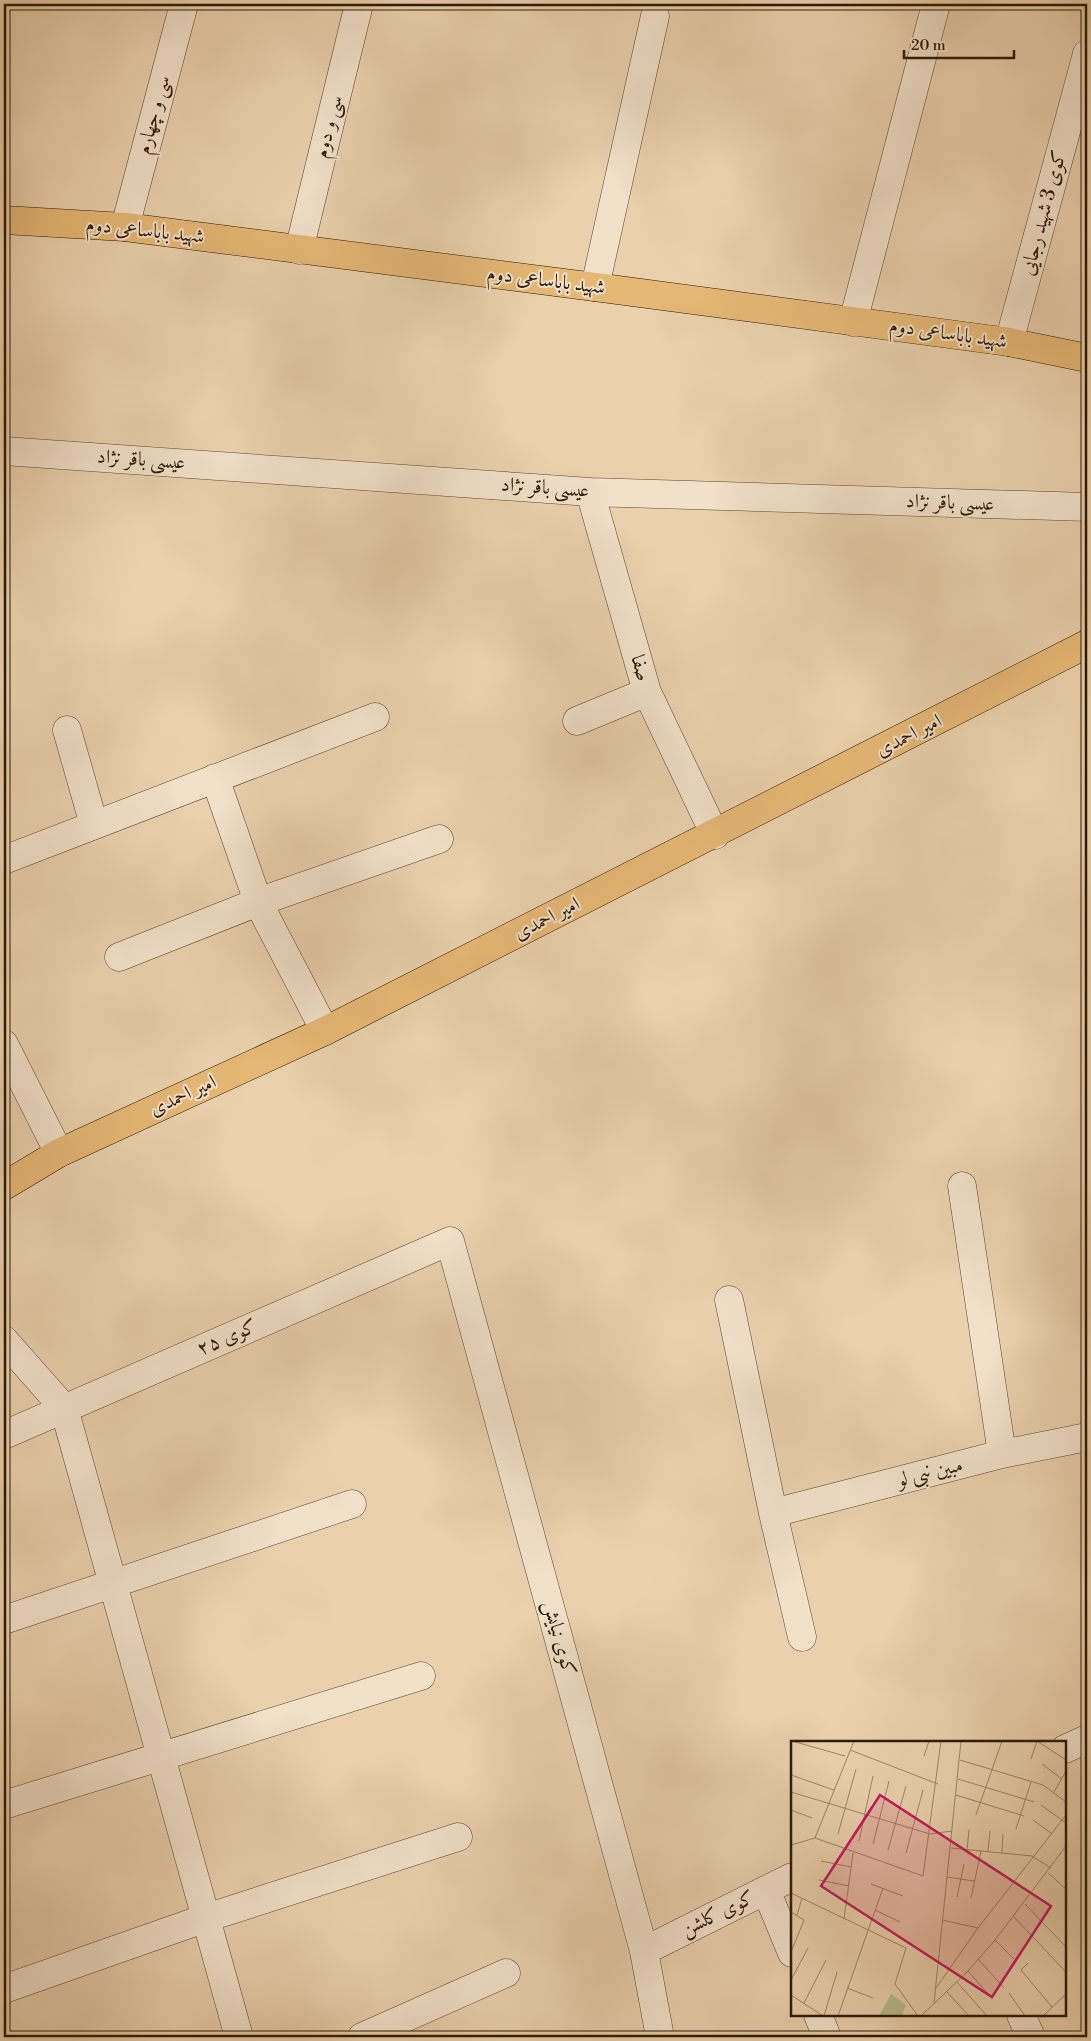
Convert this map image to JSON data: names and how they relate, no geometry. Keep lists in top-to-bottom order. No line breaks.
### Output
{"streets":{"main road":["شهید باباساعی دوم","امیر احمدی"],"street":["سی و چهارم","سی و دوم","کوی 3 شهید رجایی","عیسی باقر نژاد","صفا","کوی ۲۵","مبین نبی لو","کوی نیایش","کوی کلشن"]},"crossings":[["سی و چهارم","شهید باباساعی دوم"],["سی و دوم","شهید باباساعی دوم"],["کوی 3 شهید رجایی","شهید باباساعی دوم"],["عیسی باقر نژاد","صفا"],["صفا","امیر احمدی"],["کوی ۲۵","کوی نیایش"],["کوی نیایش","کوی کلشن"]],"scale_bar":"20 m"}
